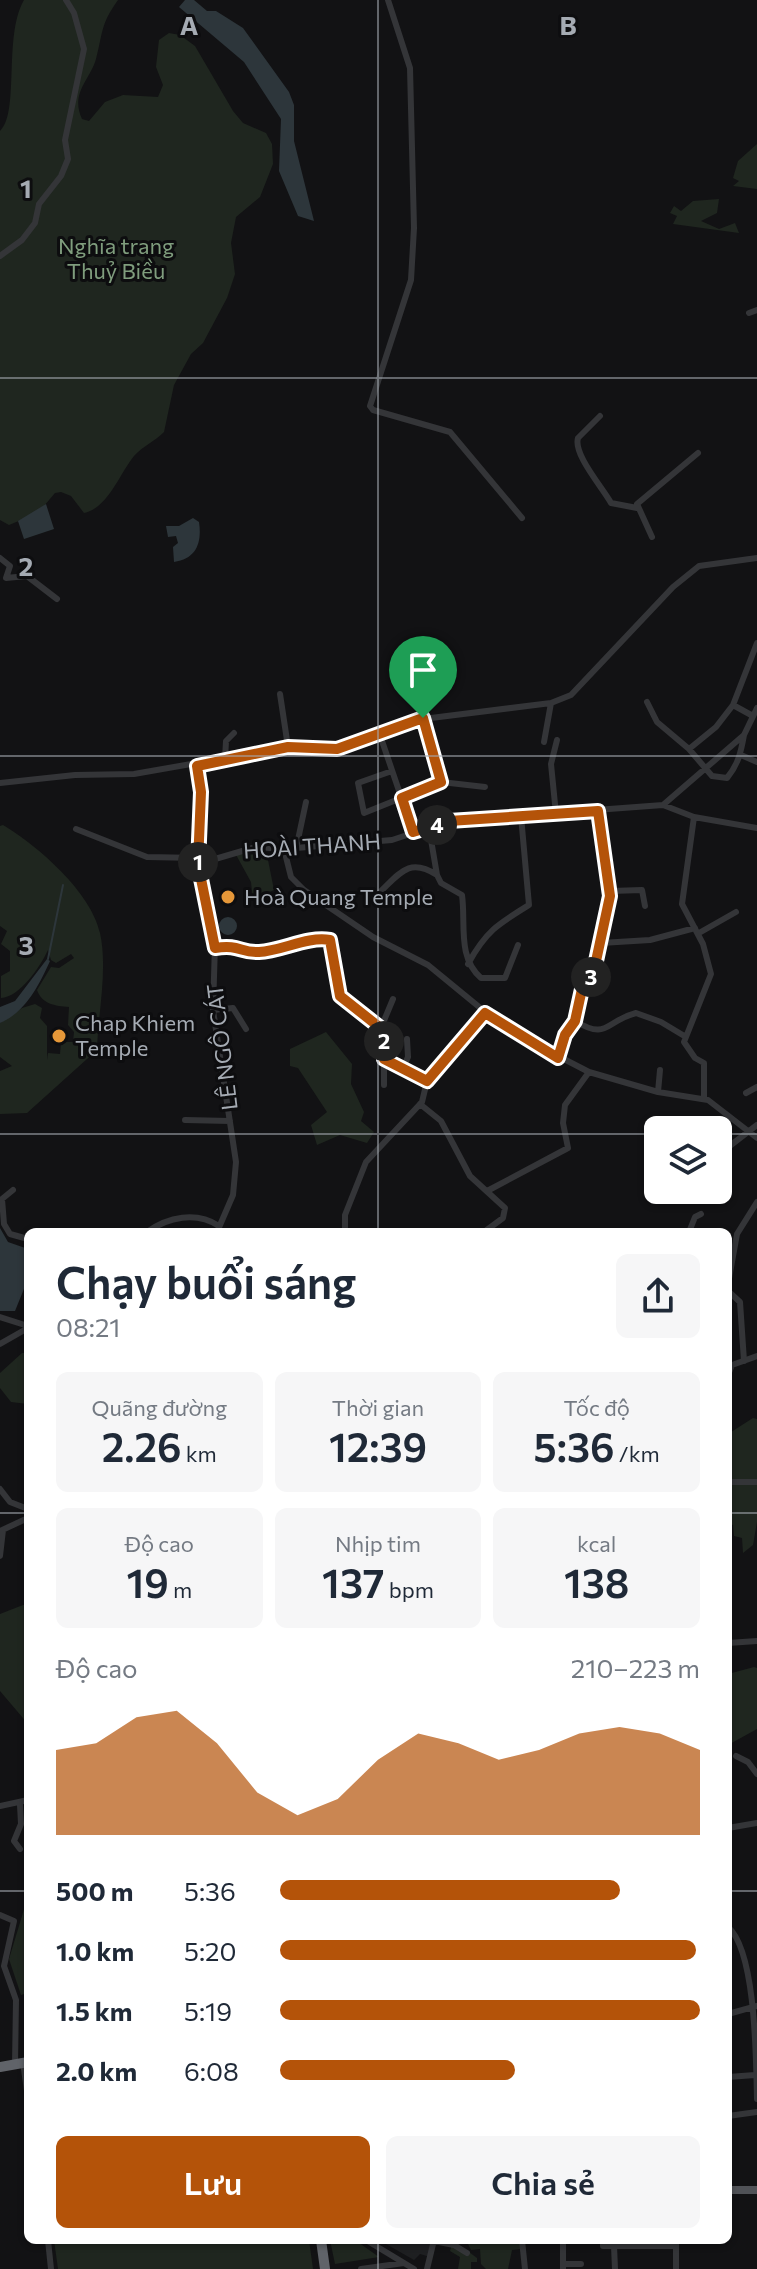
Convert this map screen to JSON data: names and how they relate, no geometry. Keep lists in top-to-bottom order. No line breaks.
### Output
{"streets":{"street":["HOÀI THANH","LÊ NGÔ CÁT"]},"crossings":[["HOÀI THANH","LÊ NGÔ CÁT"]],"parks":["Nghĩa trang Thuỷ Biều"],"places":["Hoà Quang Temple","Chap Khiem Temple"],"page":{"pins":["4","1","3","2"],"heading":["Chạy buổi sáng","08:21"],"stats":[["Quãng đường","2.26 km"],["Thời gian","12:39"],["Tốc độ","5:36 /km"],["Độ cao","19 m"],["Nhịp tim","137 bpm"],["kcal","138"]],"chart":["Độ cao","210–223 m"],"list":[{"name":"500 m","note":"5:36"},{"name":"1.0 km","note":"5:20"},{"name":"1.5 km","note":"5:19"},{"name":"2.0 km","note":"6:08"}],"buttons":["Lưu","Chia sẻ"]},"grid":{"columns":["A","B"],"rows":["1","2","3"]}}
